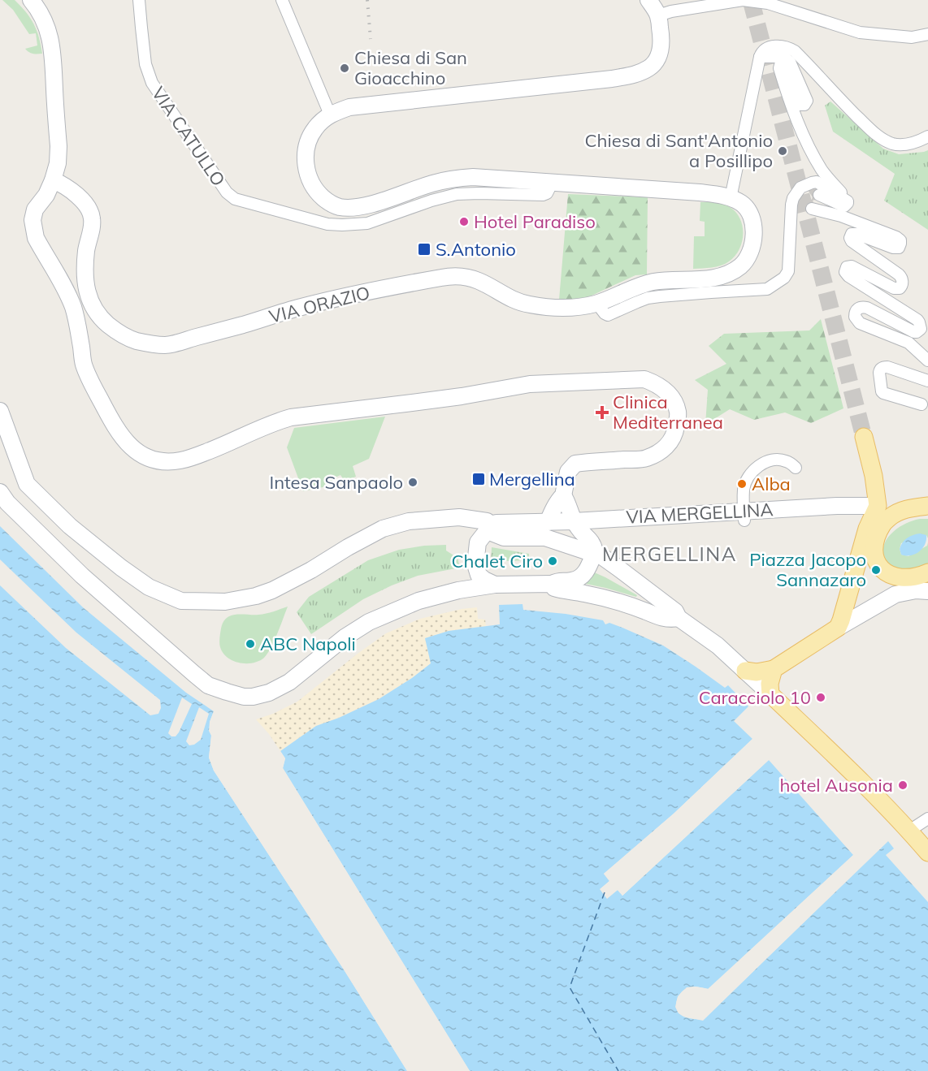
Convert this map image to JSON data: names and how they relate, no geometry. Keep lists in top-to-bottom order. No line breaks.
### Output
{"streets":{"main road":["VIA MERGELLINA"],"street":["VIA CATULLO","VIA ORAZIO"]},"crossings":[["VIA CATULLO","VIA ORAZIO"]],"districts":["MERGELLINA"],"places":{"other":["Chiesa di San Gioacchino","Chiesa di Sant'Antonio a Posillipo","Hotel Paradiso","Intesa Sanpaolo","Alba","Chalet Ciro","Piazza Jacopo Sannazaro","ABC Napoli","Caracciolo 10","hotel Ausonia"],"transit":["S.Antonio","Mergellina"],"health":["Clinica Mediterranea"]}}
